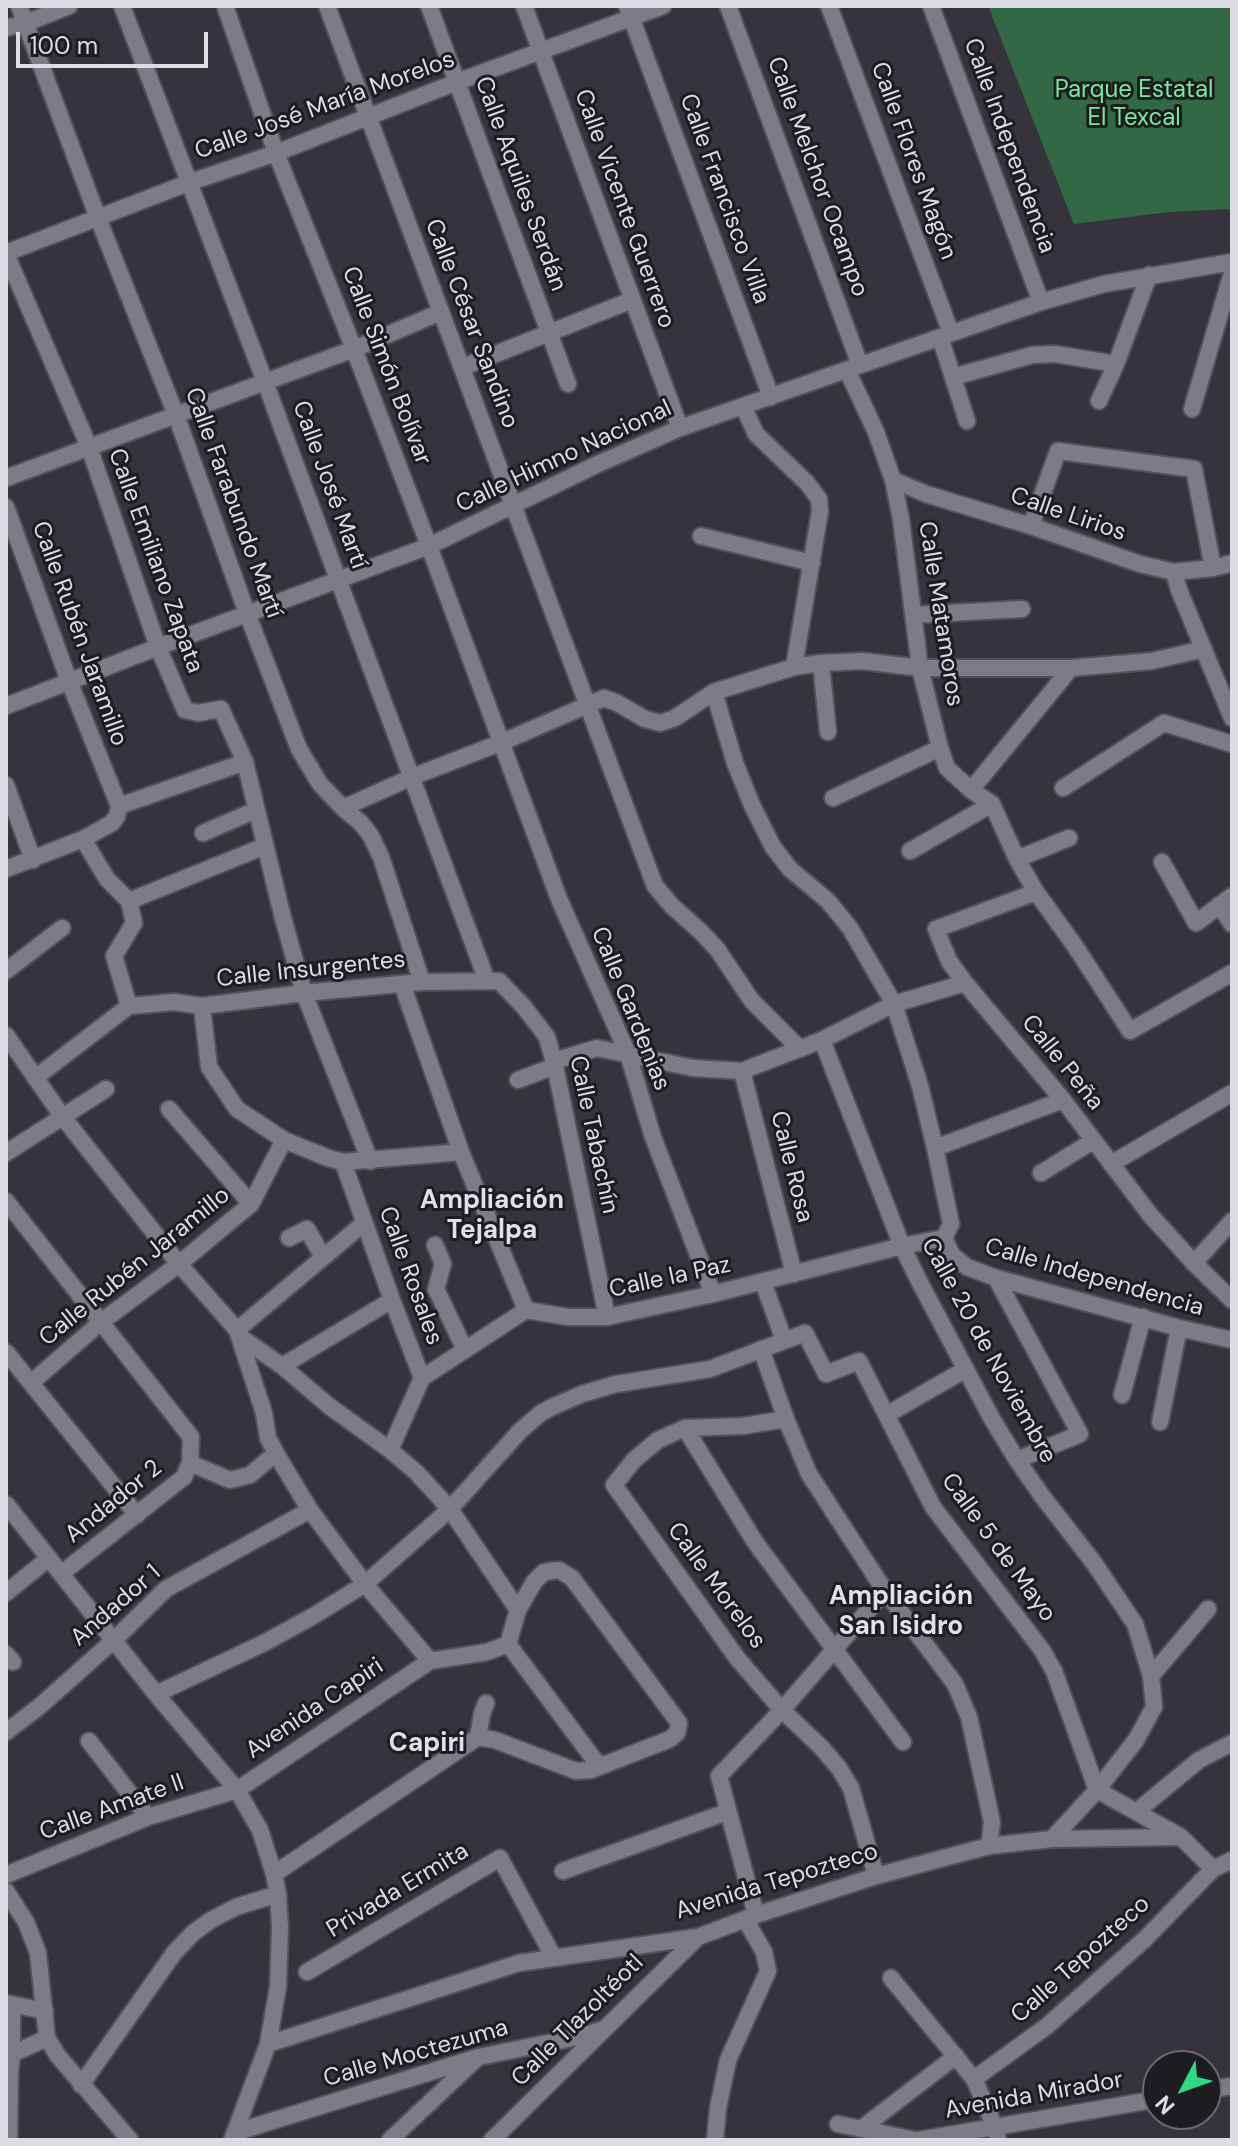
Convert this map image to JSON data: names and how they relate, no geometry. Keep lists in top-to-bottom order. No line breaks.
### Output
{"streets":{"street":["Calle José María Morelos","Calle Independencia","Calle Flores Magón","Calle Melchor Ocampo","Calle Aquiles Serdán","Calle Francisco Villa","Calle Vicente Guerrero","Calle César Sandino","Calle Simón Bolívar","Calle Himno Nacional","Calle José Martí","Calle Farabundo Martí","Calle Lirios","Calle Emiliano Zapata","Calle Matamoros","Calle Rubén Jaramillo","Calle Insurgentes","Calle Gardenias","Calle Peña","Calle Tabachín","Calle Rosa","Calle Rosales","Calle la Paz","Calle 20 de Noviembre","Andador 2","Calle 5 de Mayo","Calle Morelos","Andador 1","Avenida Capiri","Calle Amate II","Avenida Tepozteco","Privada Ermita","Calle Tepozteco","Calle Tlazoltéotl","Calle Moctezuma","Avenida Mirador"]},"crossings":[["Calle José María Morelos","Calle Aquiles Serdán"],["Calle José María Morelos","Calle Francisco Villa"],["Calle José María Morelos","Calle Vicente Guerrero"],["Calle José María Morelos","Calle César Sandino"],["Calle José María Morelos","Calle Simón Bolívar"],["Calle José María Morelos","Calle José Martí"],["Calle José María Morelos","Calle Farabundo Martí"],["Calle José María Morelos","Calle Emiliano Zapata"],["Calle Independencia","Calle Himno Nacional"],["Calle Independencia","Calle la Paz"],["Calle Flores Magón","Calle Himno Nacional"],["Calle Melchor Ocampo","Calle Himno Nacional"],["Calle Melchor Ocampo","Calle Matamoros"],["Calle Francisco Villa","Calle Himno Nacional"],["Calle Vicente Guerrero","Calle Himno Nacional"],["Calle César Sandino","Calle Himno Nacional"],["Calle Simón Bolívar","Calle Himno Nacional"],["Calle Simón Bolívar","Calle Gardenias"],["Calle Himno Nacional","Calle José Martí"],["Calle Himno Nacional","Calle Farabundo Martí"],["Calle Himno Nacional","Calle Emiliano Zapata"],["Calle Himno Nacional","Calle Matamoros"],["Calle Himno Nacional","Calle Rubén Jaramillo"],["Calle José Martí","Calle Insurgentes"],["Calle José Martí","Calle Tabachín"],["Calle Farabundo Martí","Calle Insurgentes"],["Calle Lirios","Calle Matamoros"],["Calle Emiliano Zapata","Calle Insurgentes"],["Calle Insurgentes","Calle Tabachín"],["Calle Gardenias","Calle la Paz"],["Calle Tabachín","Calle la Paz"],["Calle Rosa","Calle la Paz"],["Calle la Paz","Calle 20 de Noviembre"],["Calle 20 de Noviembre","Calle 5 de Mayo"],["Calle Morelos","Avenida Tepozteco"],["Avenida Capiri","Calle Amate II"],["Avenida Capiri","Avenida Tepozteco"],["Avenida Capiri","Calle Moctezuma"],["Avenida Tepozteco","Privada Ermita"],["Avenida Tepozteco","Calle Tlazoltéotl"],["Calle Tlazoltéotl","Calle Moctezuma"]],"districts":["Ampliación Tejalpa","Ampliación San Isidro","Capiri"],"parks":["Parque Estatal El Texcal"],"scale_bar":"100 m","north":"bottom left"}
